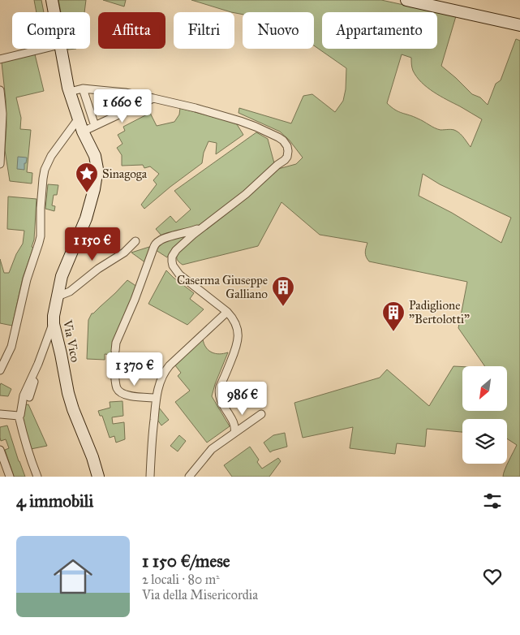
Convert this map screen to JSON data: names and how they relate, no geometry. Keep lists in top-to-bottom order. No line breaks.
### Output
{"streets":{"street":["Via Vico"]},"places":{"place":["Sinagoga"],"building":["Caserma Giuseppe Galliano","Padiglione \"Bertolotti\""]},"north":"bottom left","page":{"chip":["Compra","Affitta","Filtri","Nuovo","Appartamento"],"price":["1 660 €","1 150 €","1 370 €","986 €"],"heading":"4 immobili","list":[{"name":"1 150 €/mese","note":"2 locali · 80 m² · Via della Misericordia"}]}}
